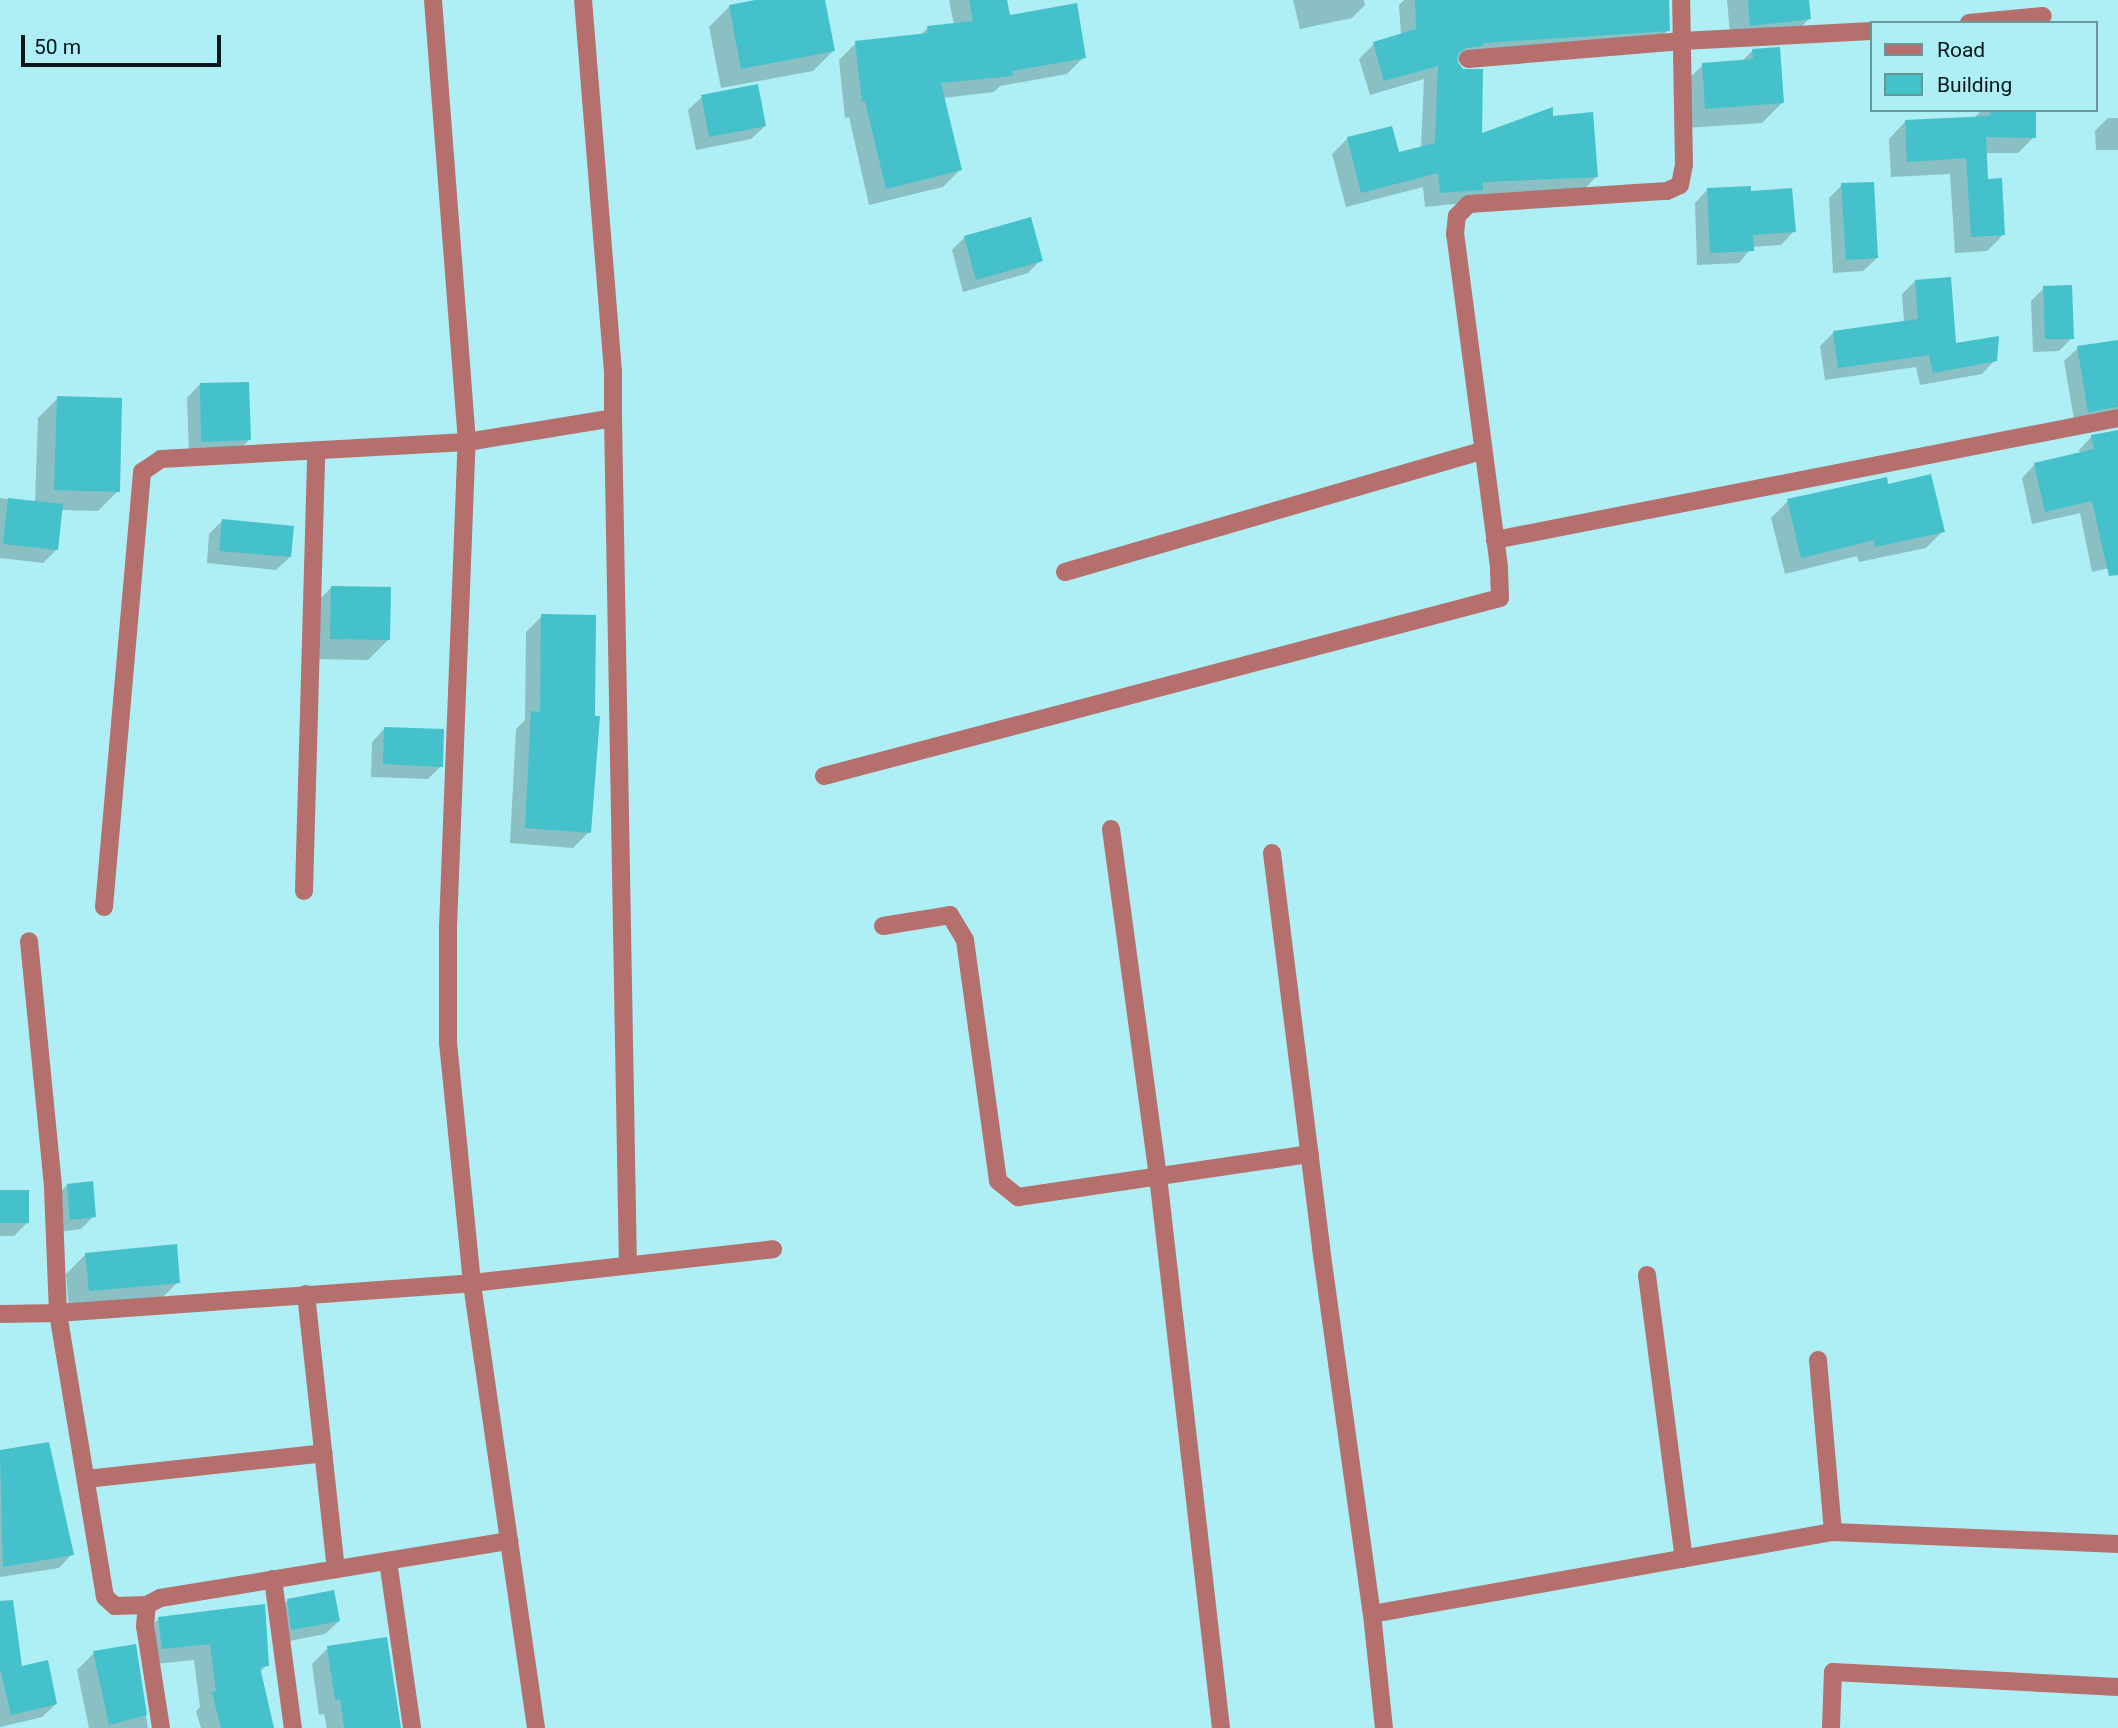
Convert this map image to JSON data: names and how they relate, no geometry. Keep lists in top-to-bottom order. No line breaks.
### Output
{"legend":["Road","Building"],"scale_bar":"50 m"}
